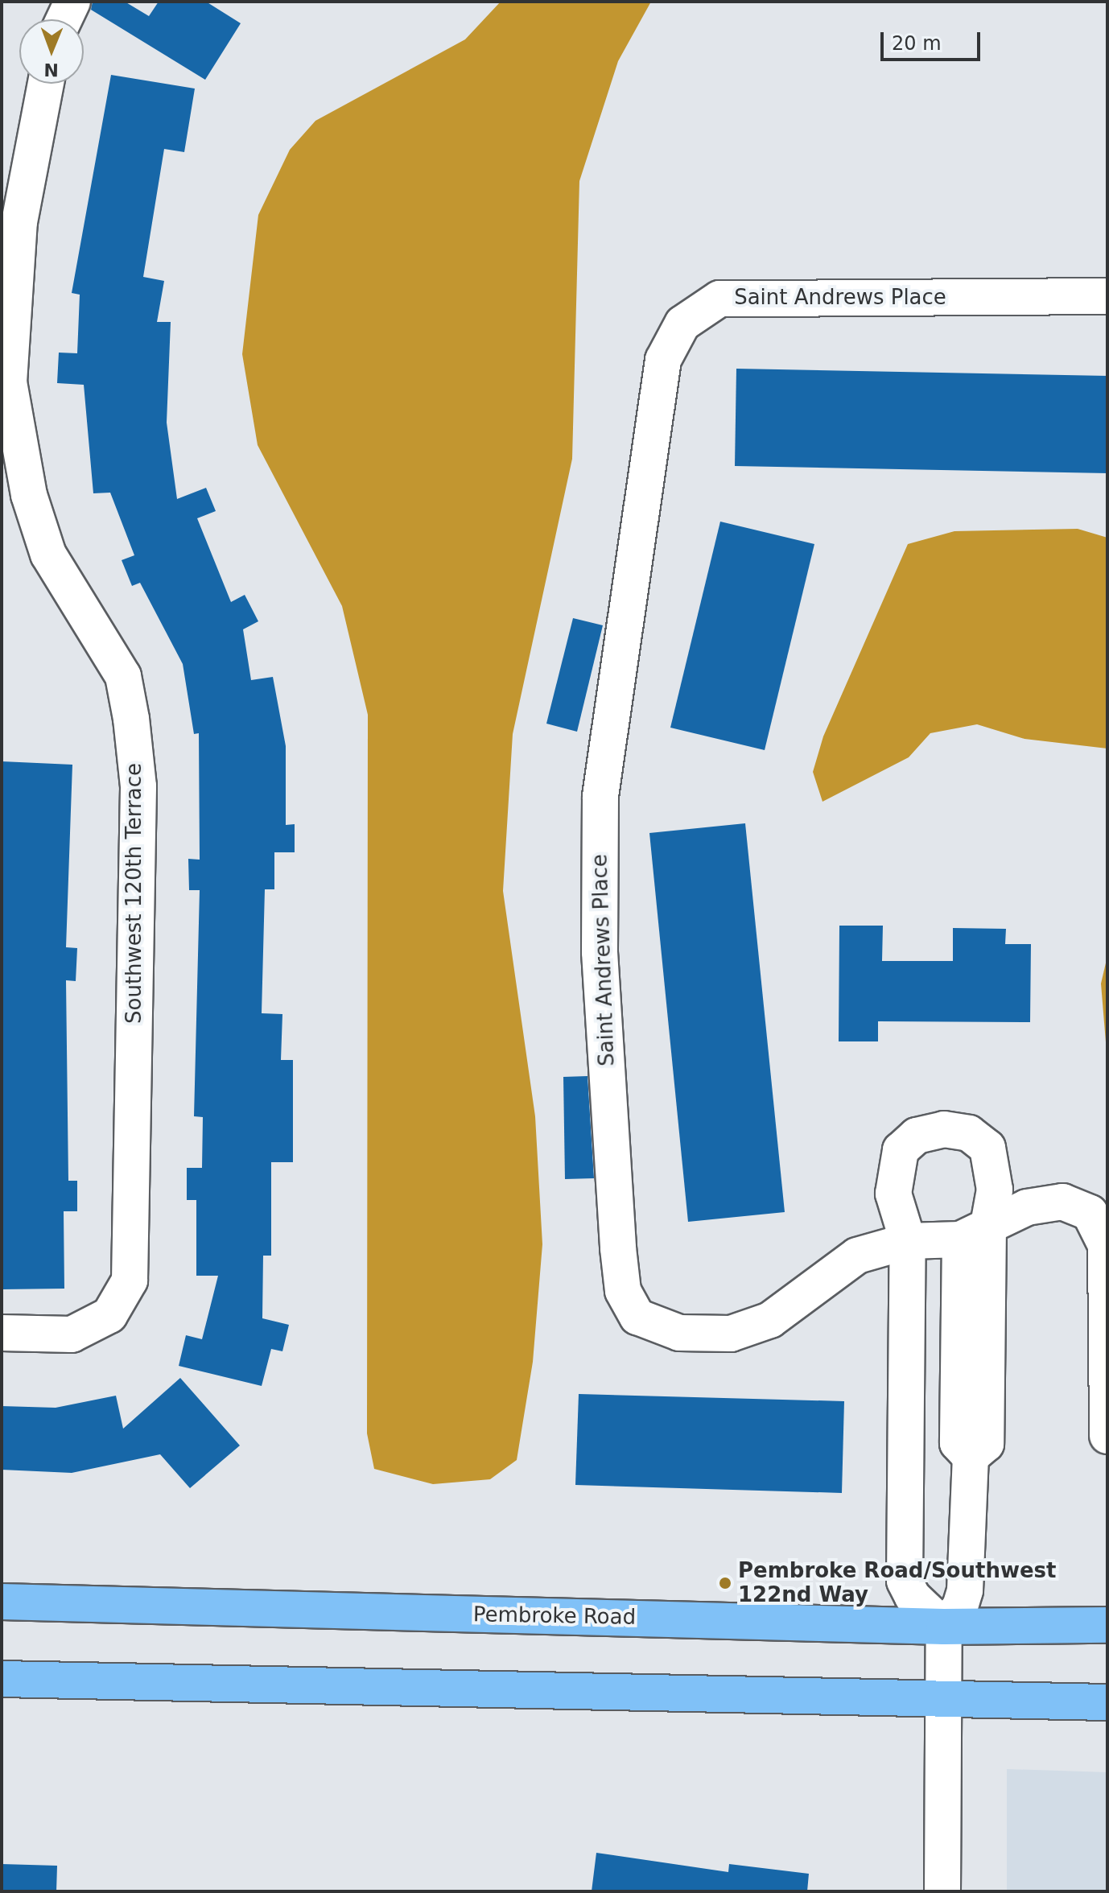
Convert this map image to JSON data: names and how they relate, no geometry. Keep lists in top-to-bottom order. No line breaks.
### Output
{"streets":{"main road":["Pembroke Road"],"street":["Saint Andrews Place","Southwest 120th Terrace"]},"places":["Pembroke Road/Southwest 122nd Way"],"scale_bar":"20 m","north":"bottom"}
